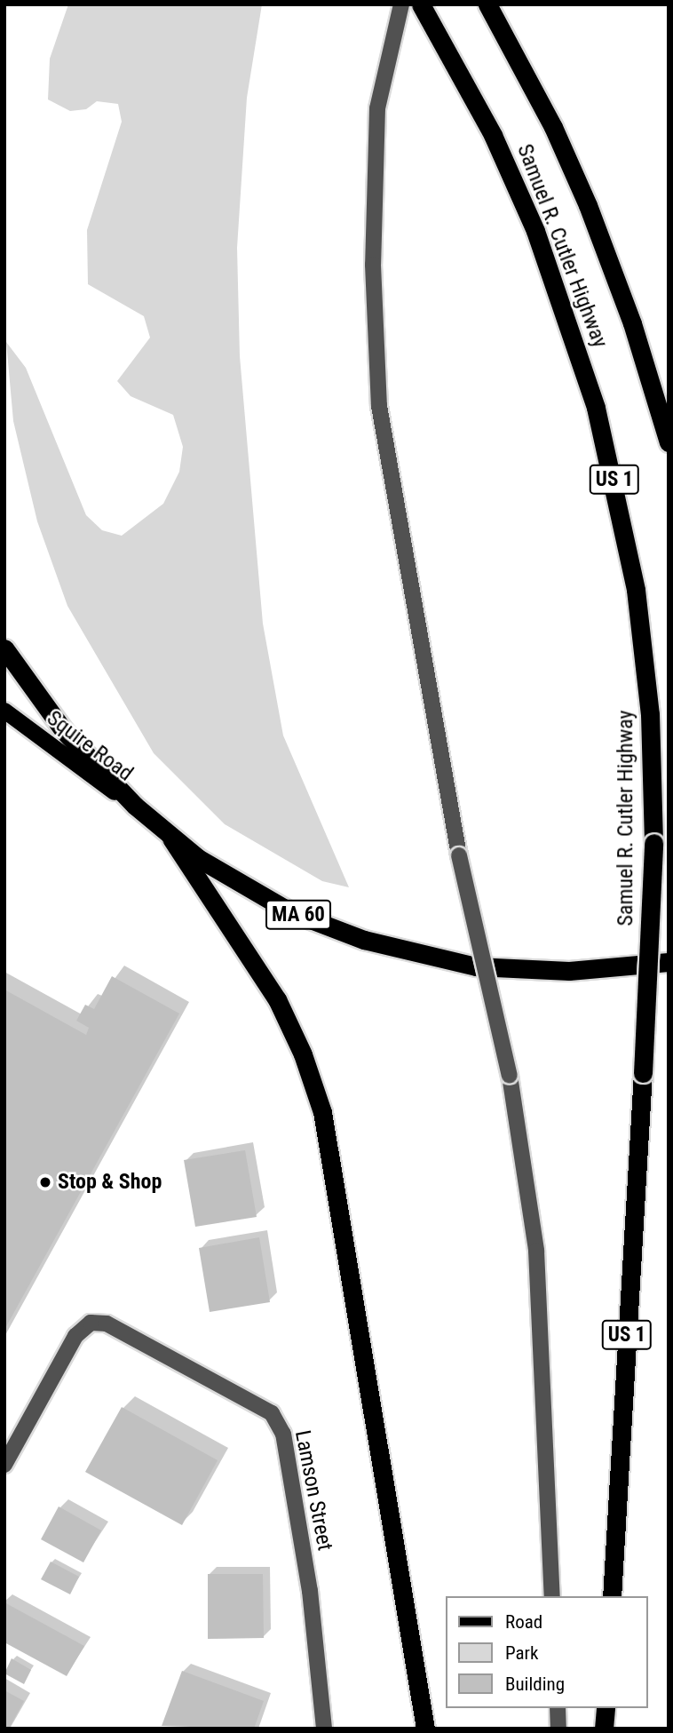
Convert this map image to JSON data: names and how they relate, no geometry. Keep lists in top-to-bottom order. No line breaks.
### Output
{"streets":{"highway":["Samuel R. Cutler Highway","US 1","MA 60"],"main road":["Squire Road"],"street":["Lamson Street"]},"crossings":[["Squire Road","MA 60"]],"places":["Stop & Shop"],"legend":["Road","Park","Building"]}
